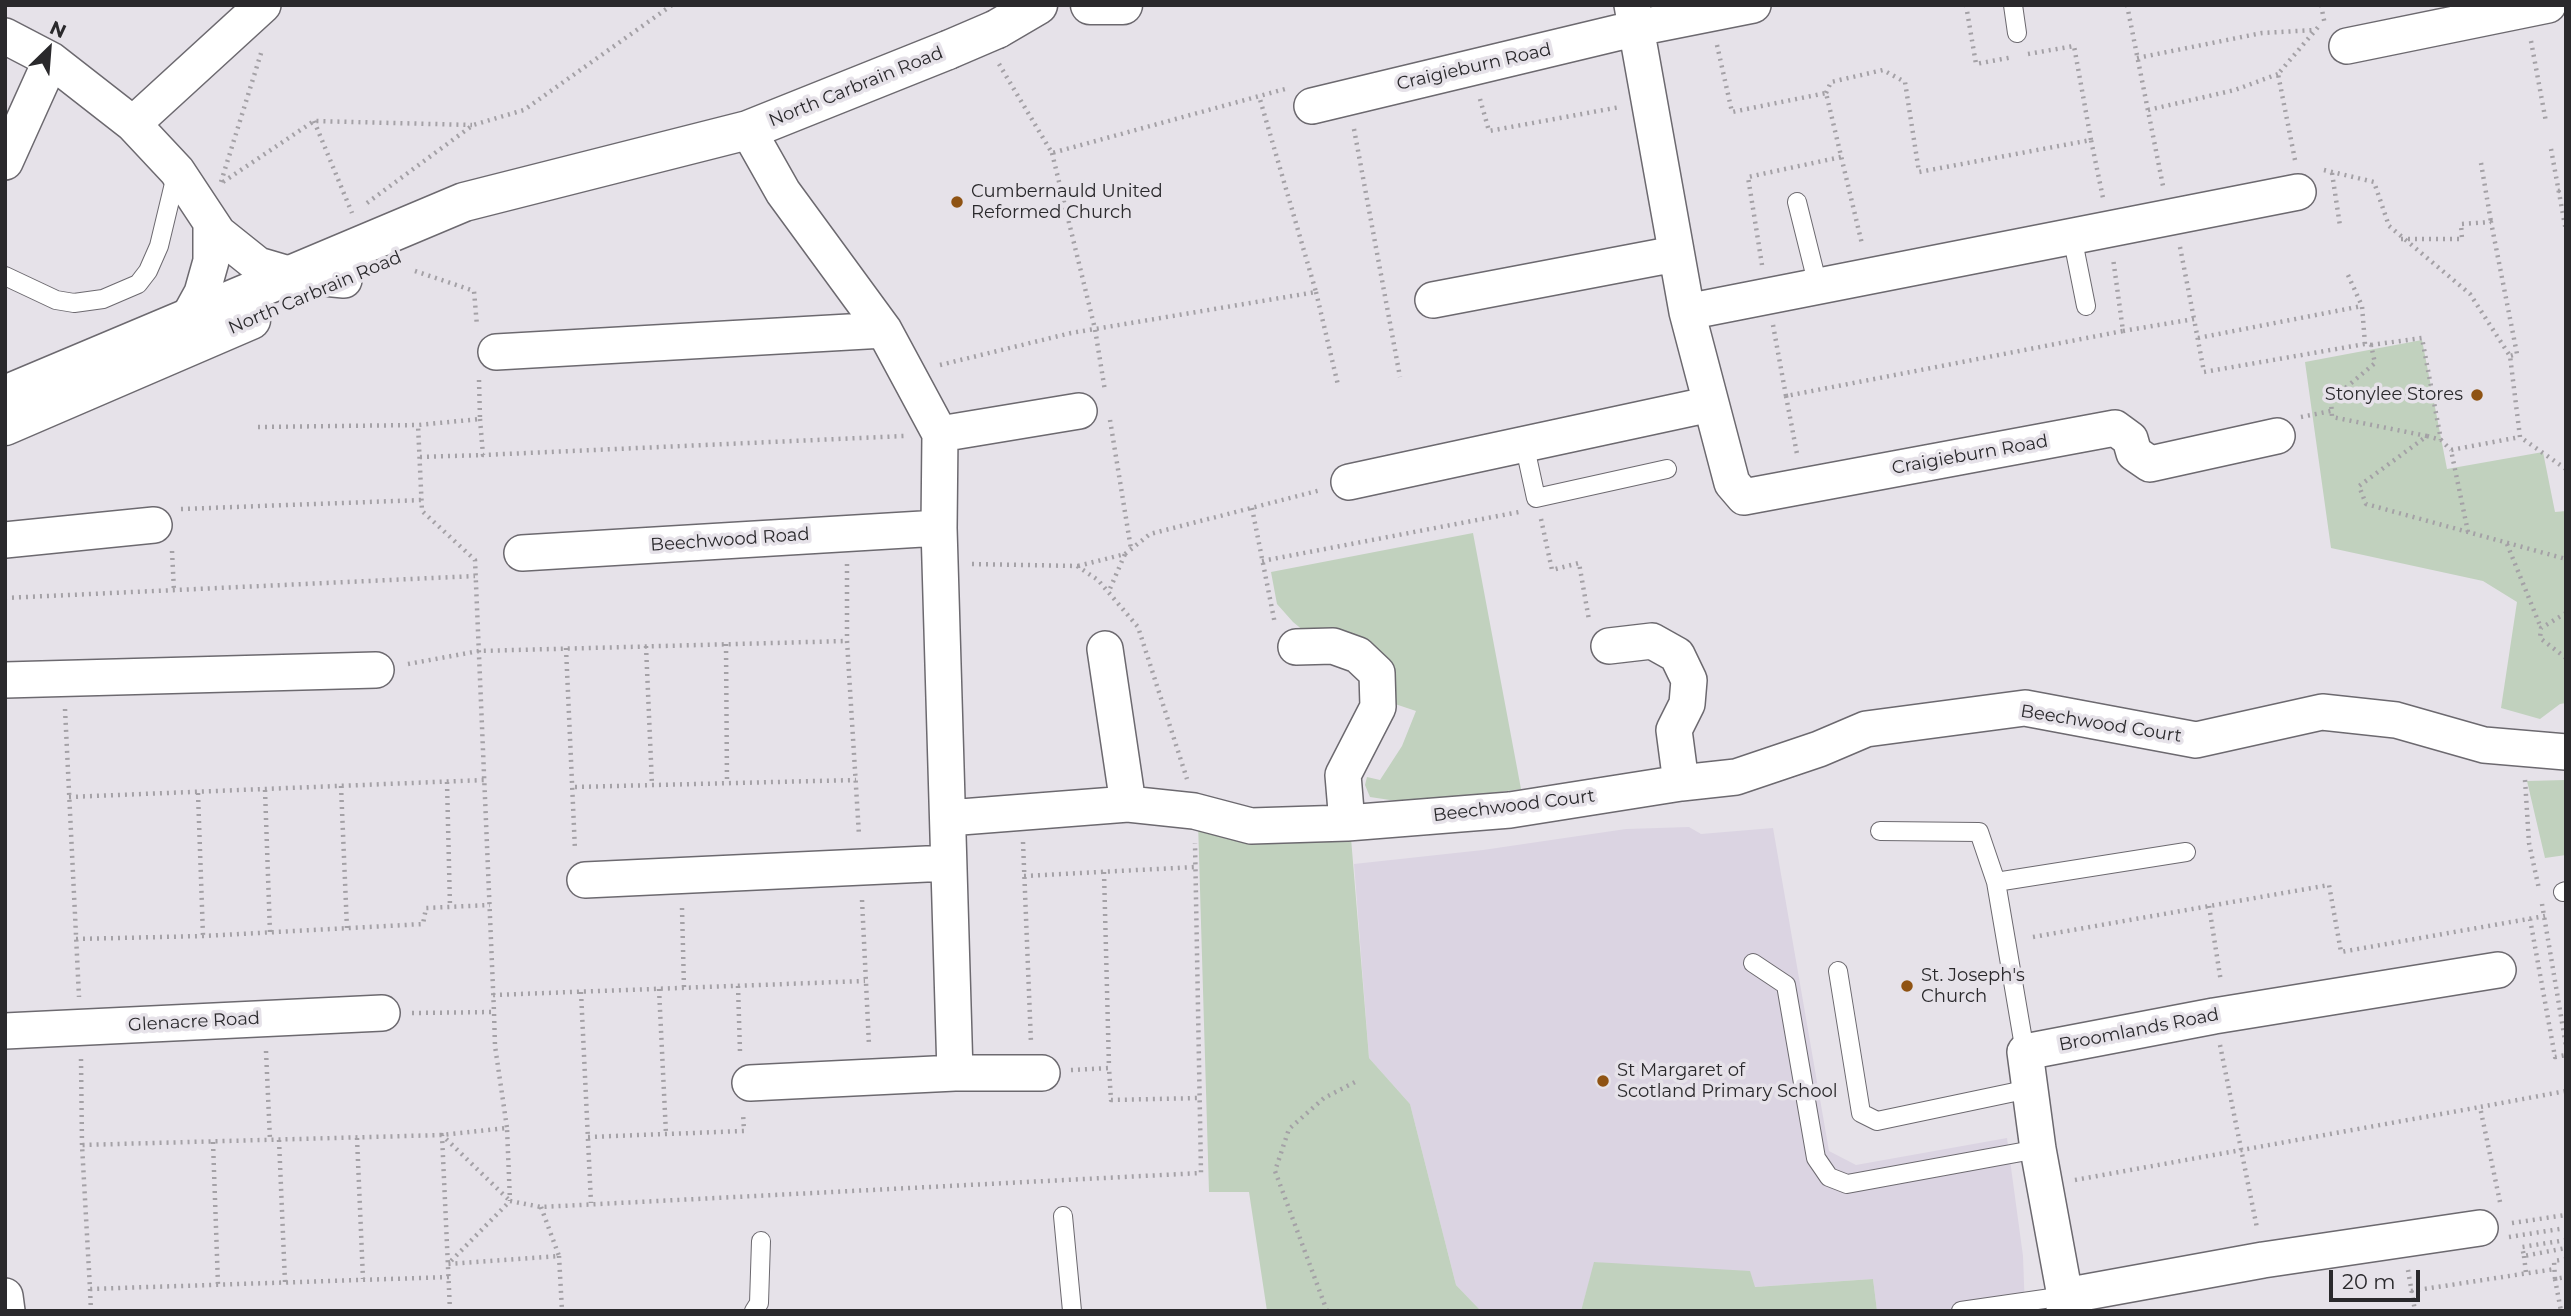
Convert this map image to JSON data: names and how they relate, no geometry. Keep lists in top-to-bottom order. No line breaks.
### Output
{"streets":{"street":["Craigieburn Road","North Carbrain Road","Beechwood Road","Beechwood Court","Glenacre Road","Broomlands Road"]},"places":["Cumbernauld United Reformed Church","Stonylee Stores","St. Joseph's Church","St Margaret of Scotland Primary School"],"scale_bar":"20 m","north":"top right"}
